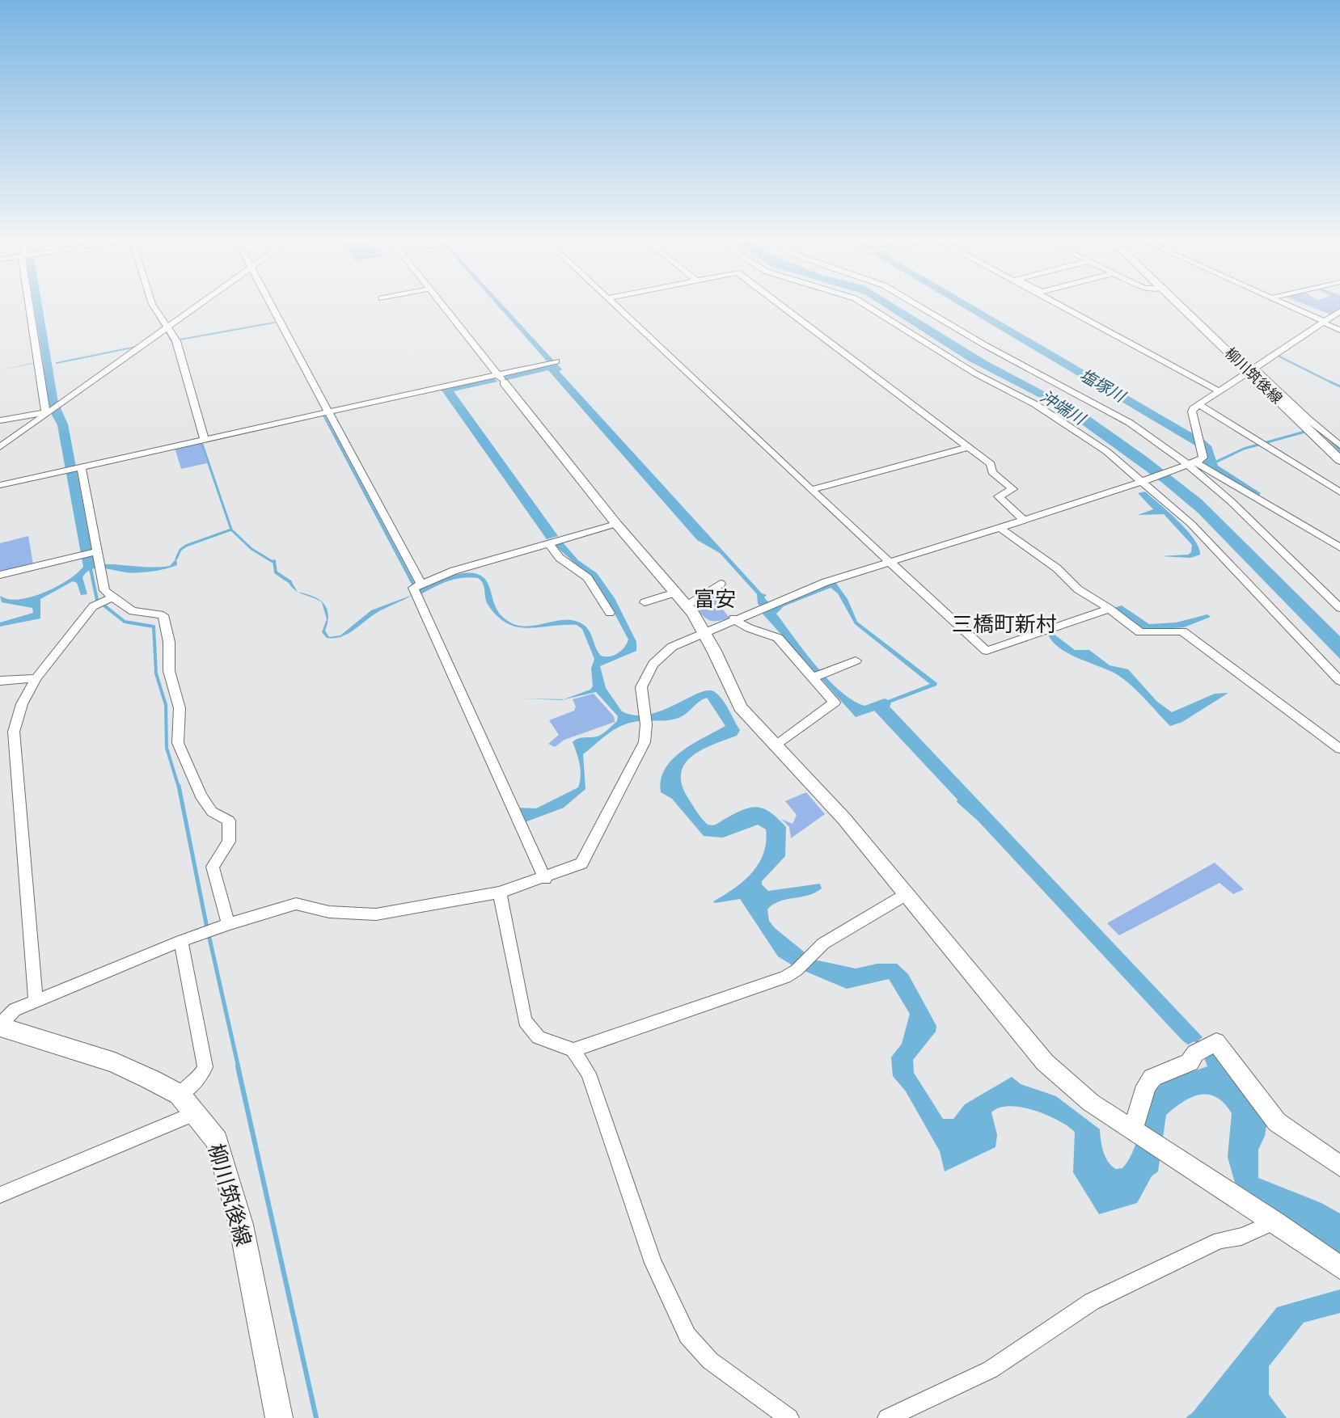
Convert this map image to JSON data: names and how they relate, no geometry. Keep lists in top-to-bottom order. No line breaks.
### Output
{"streets":{"main road":["柳川筑後線"]},"districts":["富安","三橋町新村"],"water":["塩塚川","沖端川"]}
